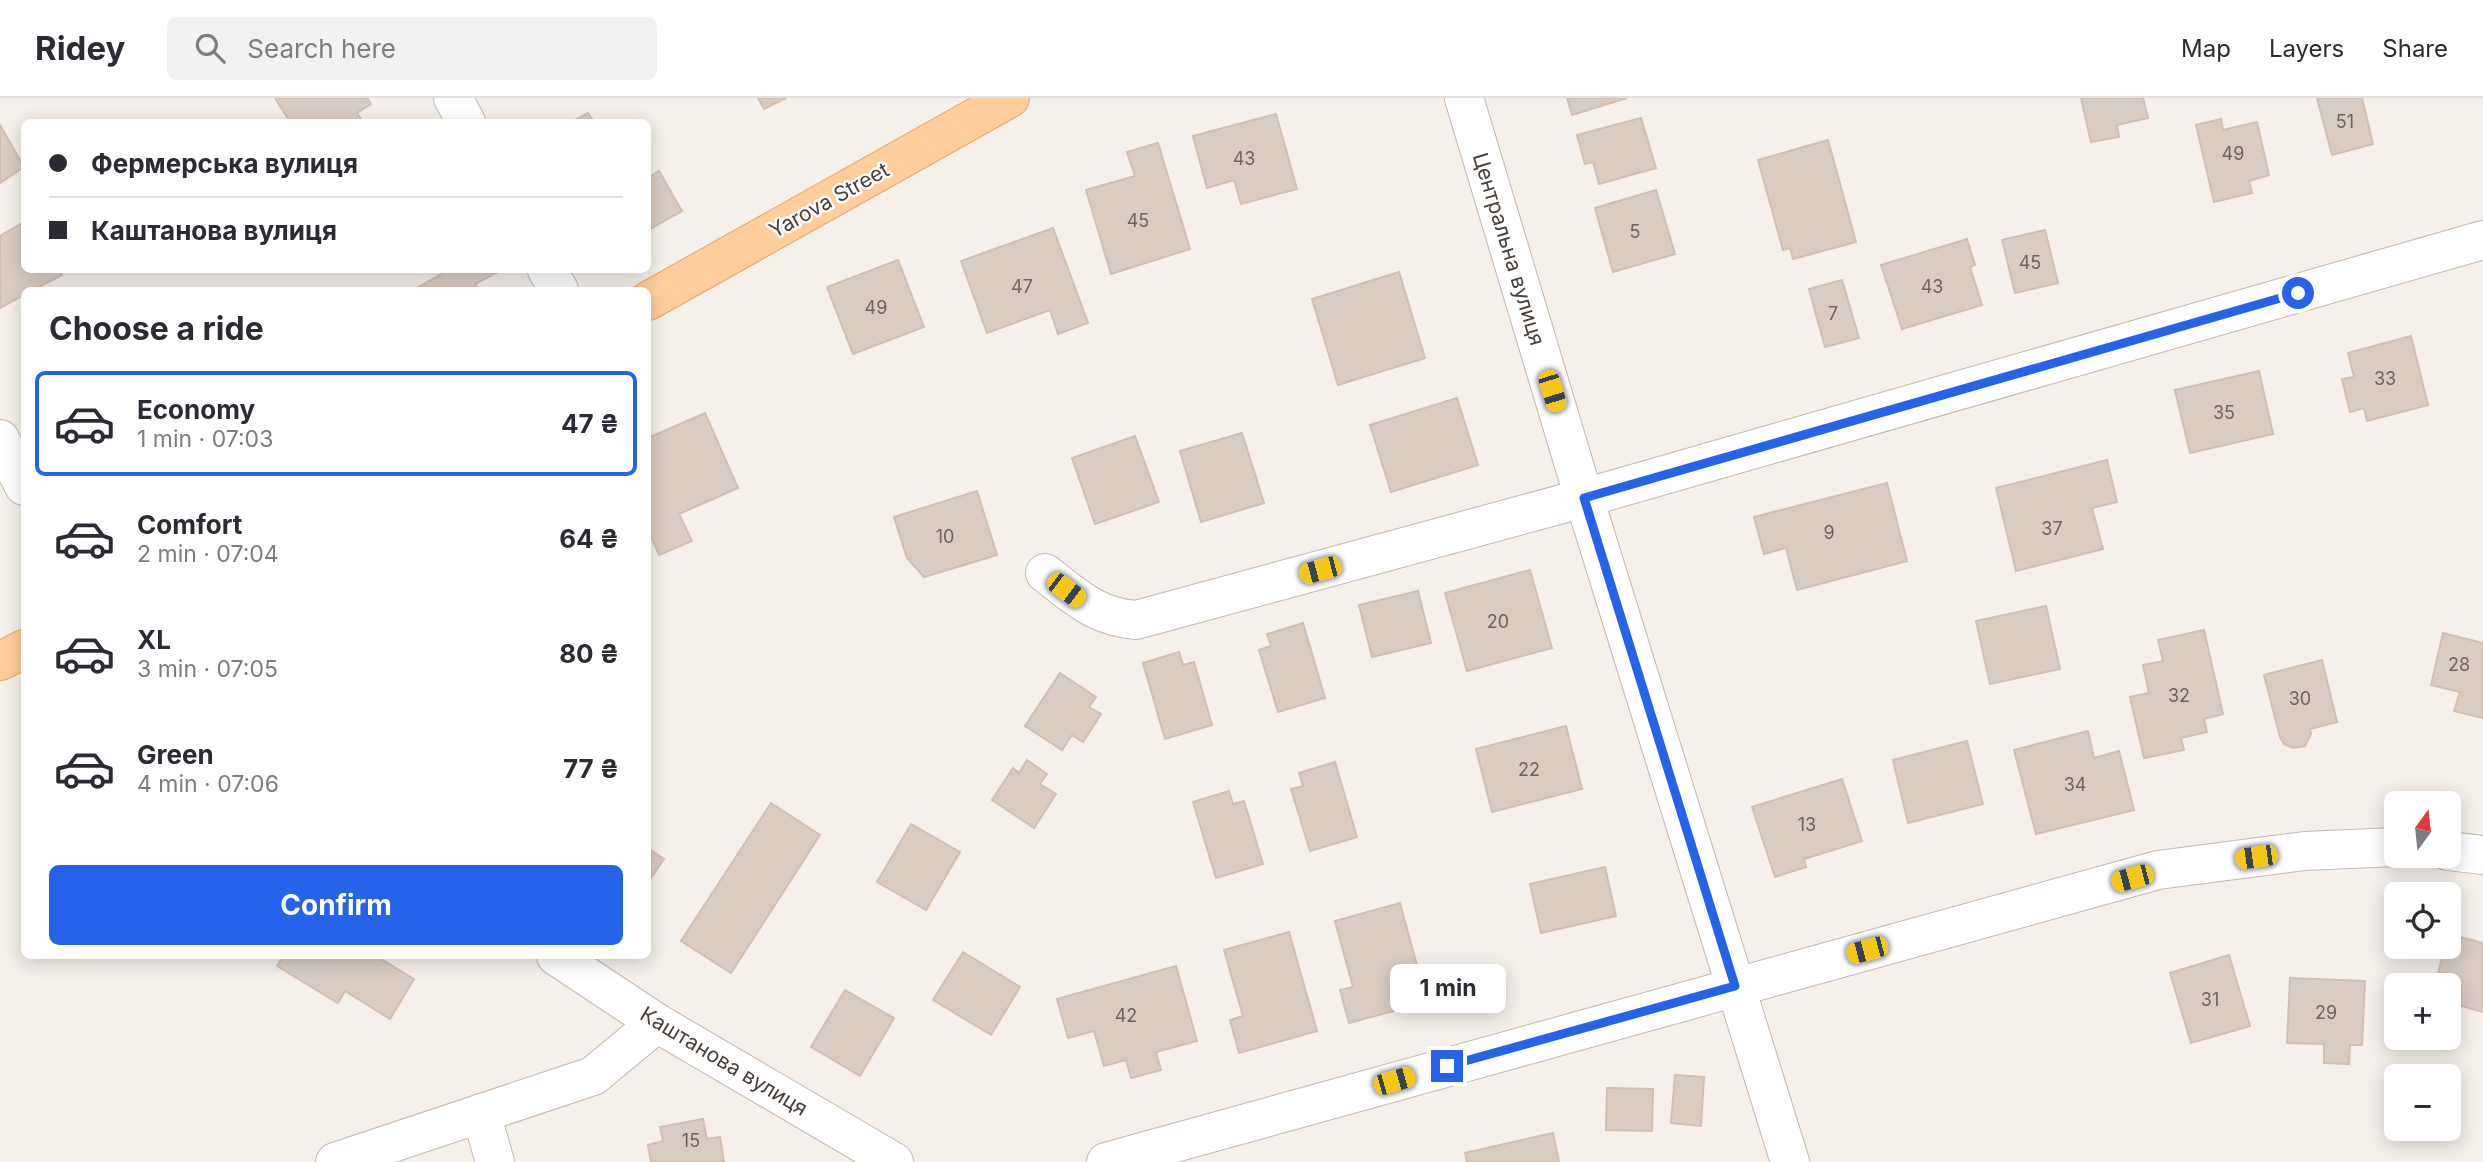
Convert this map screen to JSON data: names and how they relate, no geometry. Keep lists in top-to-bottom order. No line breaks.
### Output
{"streets":{"main road":["Yarova Street"],"street":["Центральна вулиця","Каштанова вулиця"]},"house_numbers":["51","49","43","45","5","45","47","43","49","7","33","35","37","9","10","20","28","32","30","22","34","13","31","29","42","15"],"north":"top","page":{"header":"Ridey","search":"Search here","nav":["Map","Layers","Share"],"banner":["Фермерська вулиця","Каштанова вулиця"],"heading":"Choose a ride","list":[{"name":"Economy","note":"1 min · 07:03","value":"47 ₴"},{"name":"Comfort","note":"2 min · 07:04","value":"64 ₴"},{"name":"XL","note":"3 min · 07:05","value":"80 ₴"},{"name":"Green","note":"4 min · 07:06","value":"77 ₴"}],"map_buttons":["+","−"],"buttons":"Confirm","bubble":"1 min"}}
